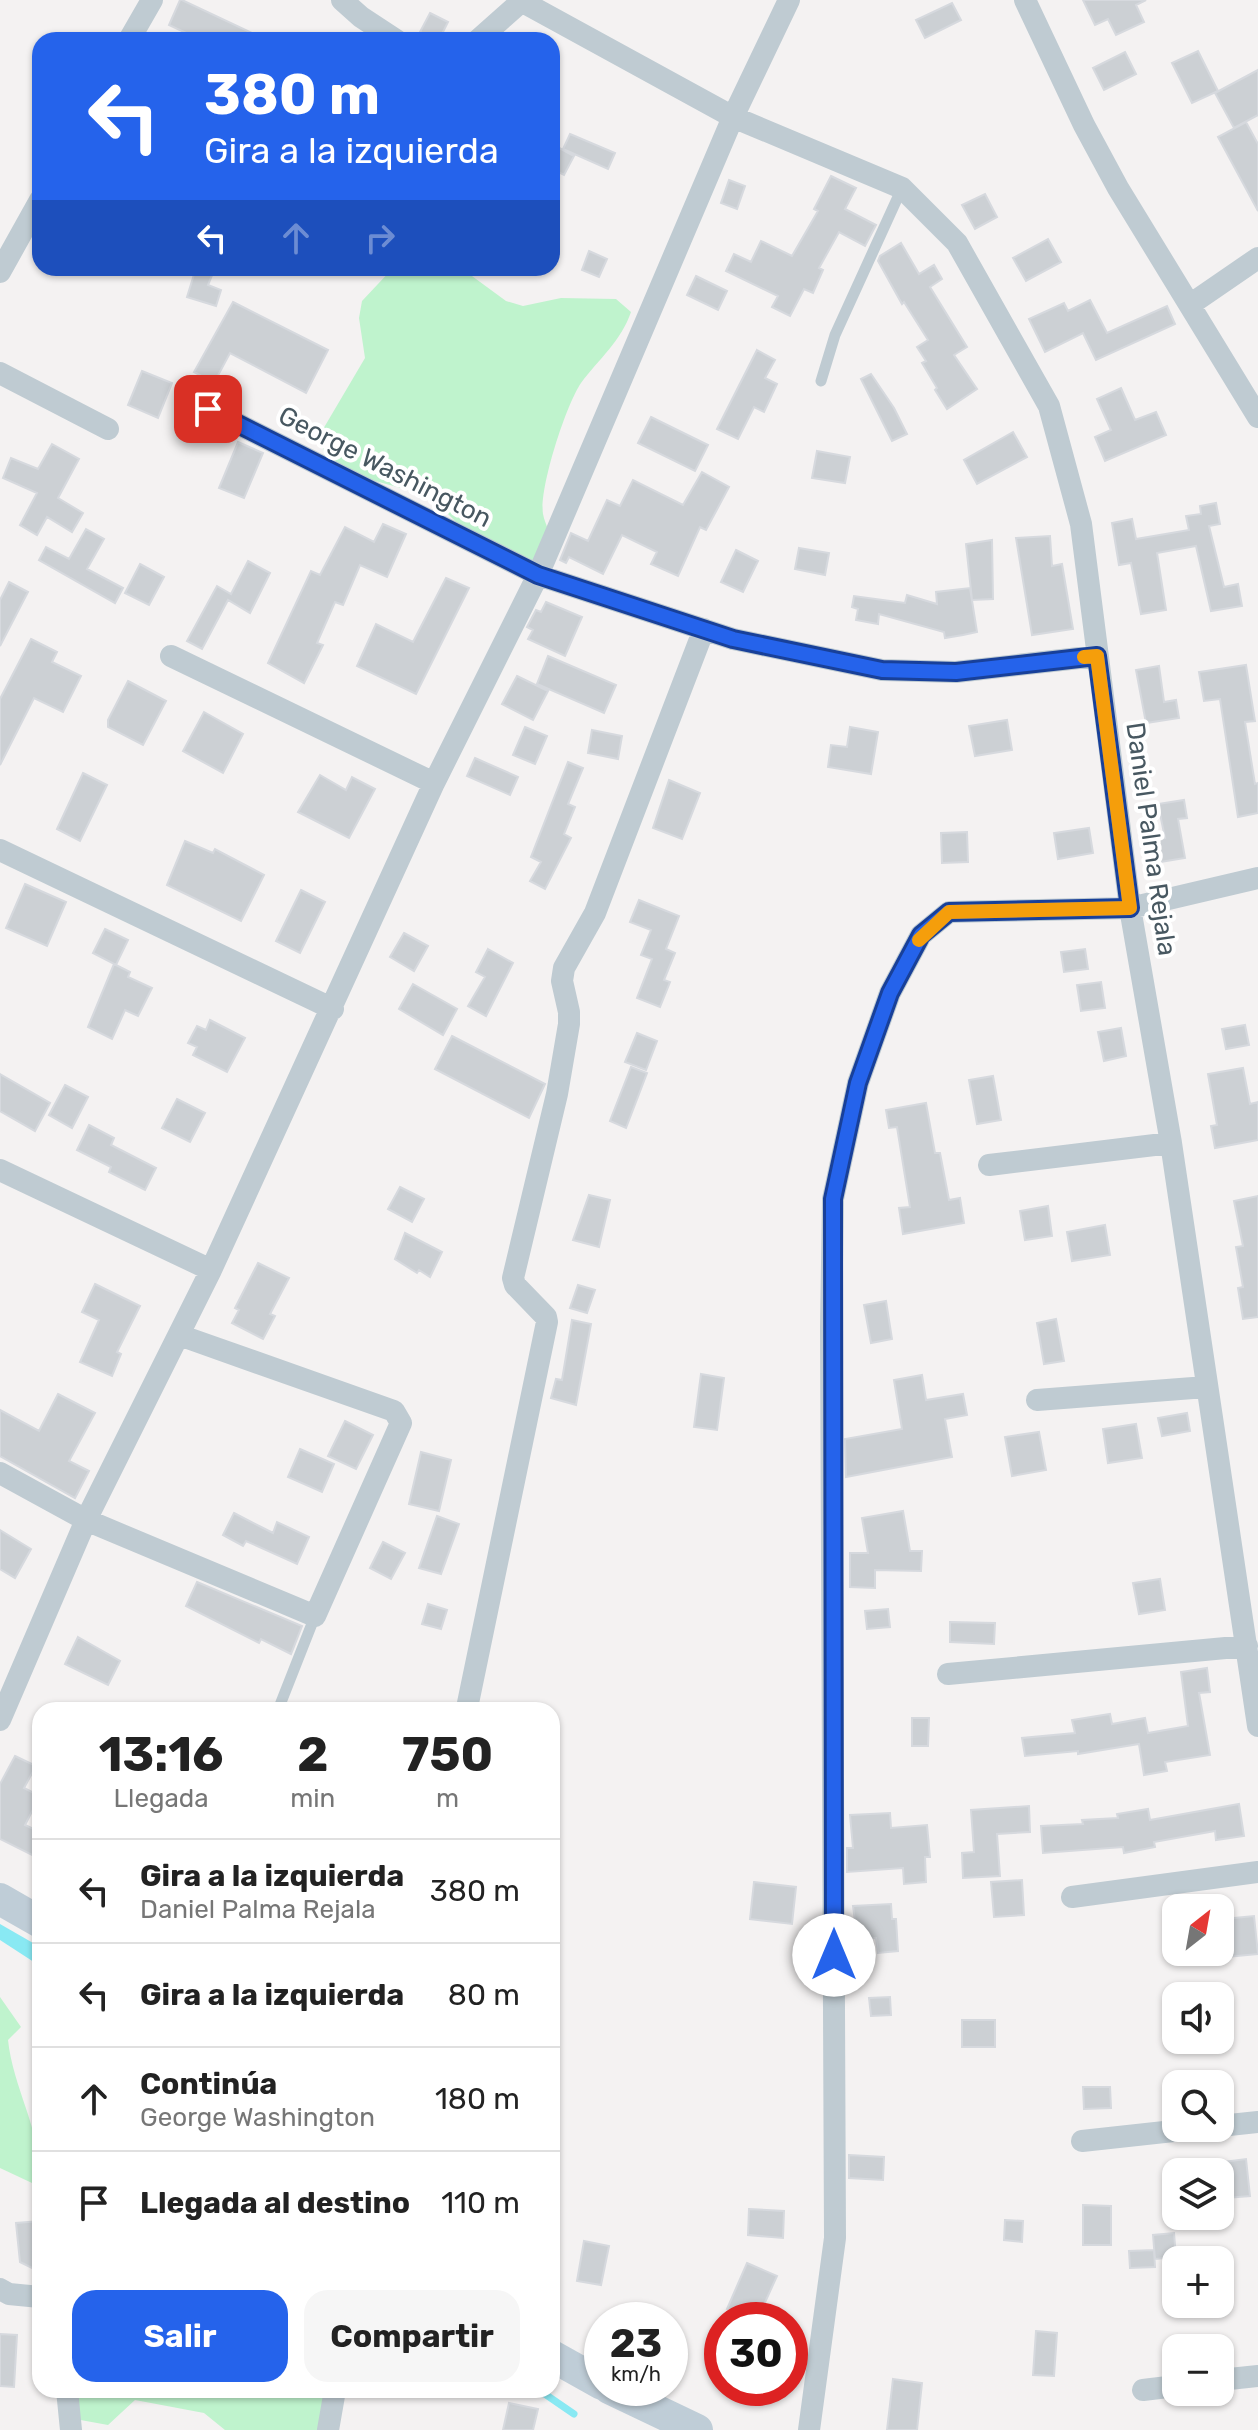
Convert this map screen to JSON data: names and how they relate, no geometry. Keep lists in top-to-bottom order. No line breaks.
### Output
{"streets":{"street":["George Washington","Daniel Palma Rejala"]},"crossings":[["George Washington","Daniel Palma Rejala"]],"north":"top right","page":{"turn":["380 m","Gira a la izquierda"],"eta":["13:16","Llegada","2","min","750","m"],"list":[{"name":"Gira a la izquierda","note":"Daniel Palma Rejala","value":"380 m"},{"name":"Gira a la izquierda","value":"80 m"},{"name":"Continúa","note":"George Washington","value":"180 m"},{"name":"Llegada al destino","value":"110 m"}],"map_buttons":["+","−"],"buttons":["Salir","Compartir"],"speed":"23 km/h","limit":"30"}}
